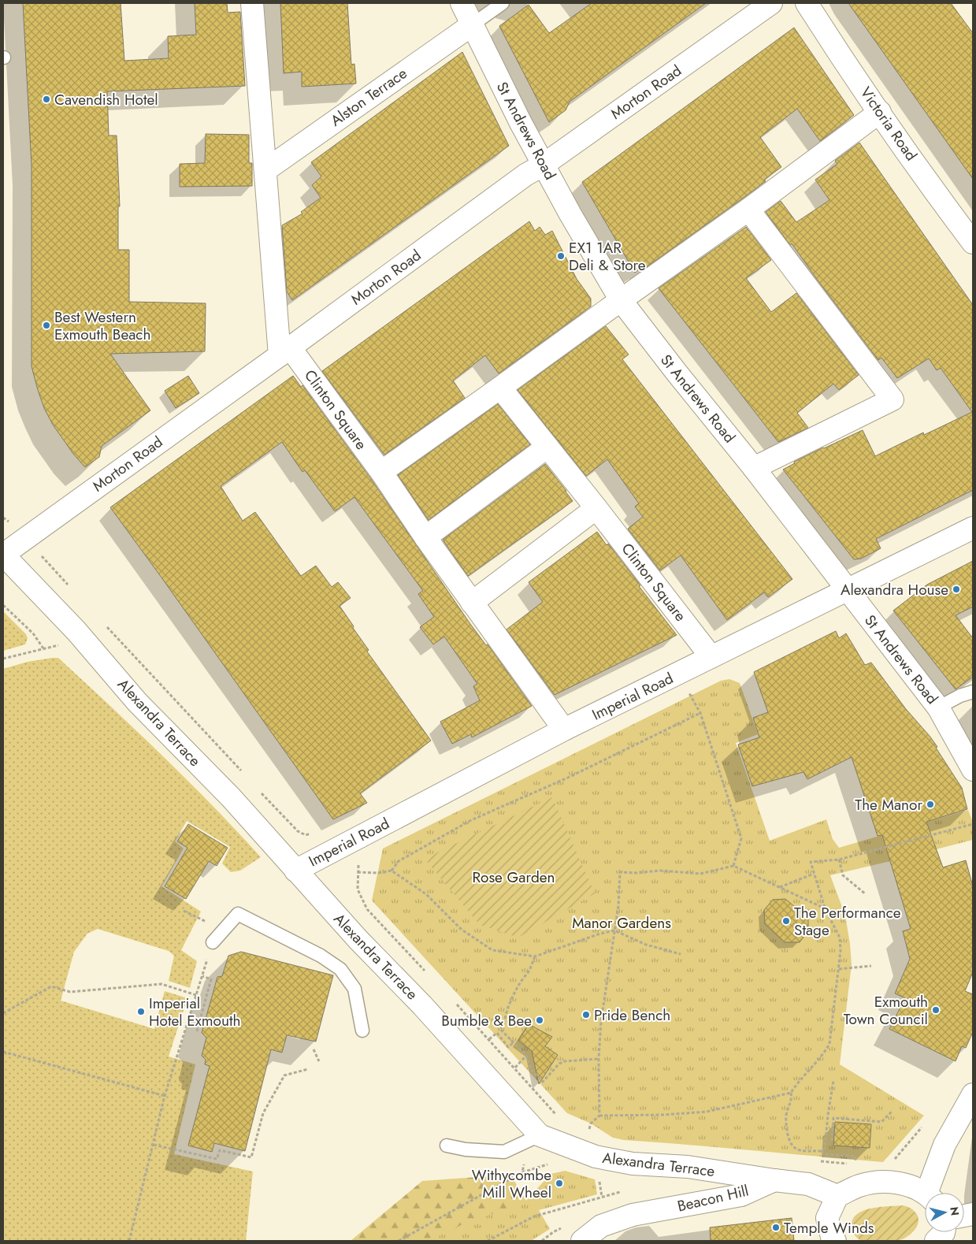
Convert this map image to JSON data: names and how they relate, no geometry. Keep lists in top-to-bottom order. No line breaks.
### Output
{"streets":{"street":["Morton Road","Alston Terrace","Victoria Road","St Andrews Road","Clinton Square","Imperial Road","Alexandra Terrace","Beacon Hill"]},"crossings":[["Morton Road","St Andrews Road"],["Morton Road","Clinton Square"],["Morton Road","Alexandra Terrace"],["Alston Terrace","St Andrews Road"],["St Andrews Road","Imperial Road"],["Clinton Square","Imperial Road"],["Imperial Road","Alexandra Terrace"],["Alexandra Terrace","Beacon Hill"]],"parks":["Rose Garden","Manor Gardens"],"places":["Cavendish Hotel","EX1 1AR Deli & Store","Best Western Exmouth Beach","Alexandra House","The Manor","The Performance Stage","Exmouth Town Council","Imperial Hotel Exmouth","Pride Bench","Bumble & Bee","Withycombe Mill Wheel","Temple Winds"],"north":"right"}
